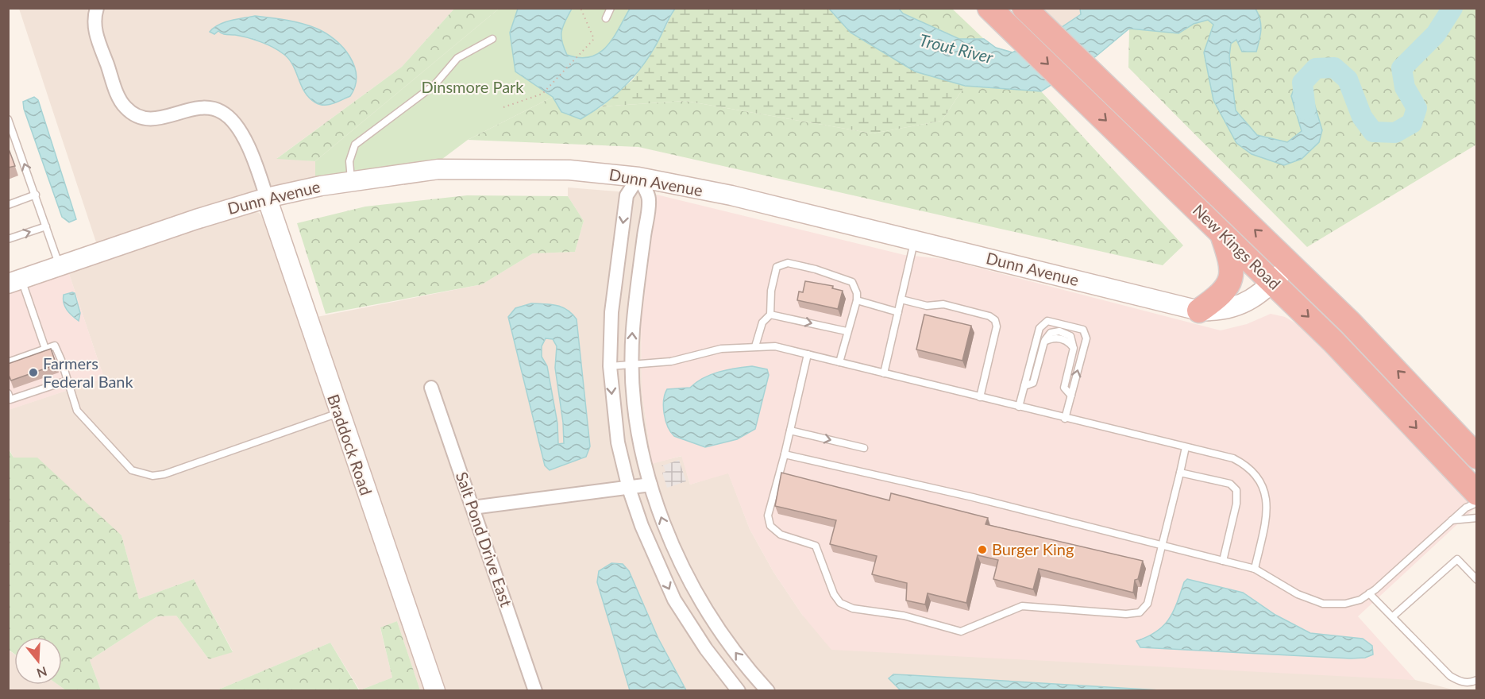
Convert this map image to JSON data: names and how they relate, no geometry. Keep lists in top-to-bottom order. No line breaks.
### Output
{"streets":{"highway":["New Kings Road"],"main road":["Dunn Avenue","Braddock Road"],"street":["Salt Pond Drive East"]},"crossings":[["Dunn Avenue","New Kings Road"],["Dunn Avenue","Braddock Road"]],"water":["Trout River"],"parks":["Dinsmore Park"],"places":["Farmers Federal Bank","Burger King"],"north":"bottom"}
